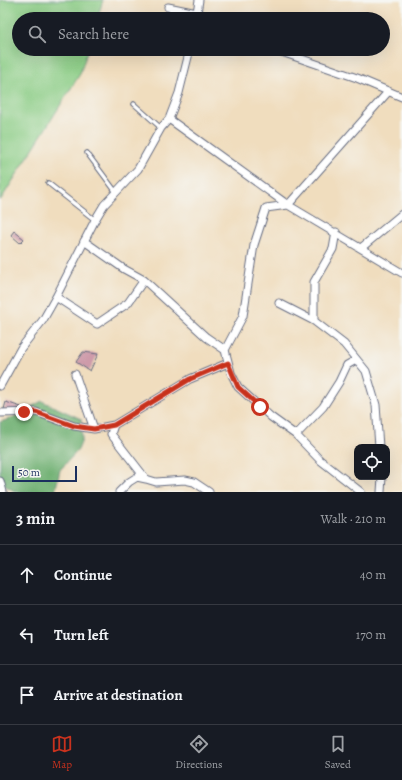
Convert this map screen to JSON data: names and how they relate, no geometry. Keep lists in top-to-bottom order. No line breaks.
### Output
{"scale_bar":"50 m","page":{"search":"Search here","scale":"50 m","heading":["3 min","Walk · 210 m"],"list":[["Continue","40 m"],["Turn left","170 m"],"Arrive at destination"],"nav":["Map","Directions","Saved"]}}
